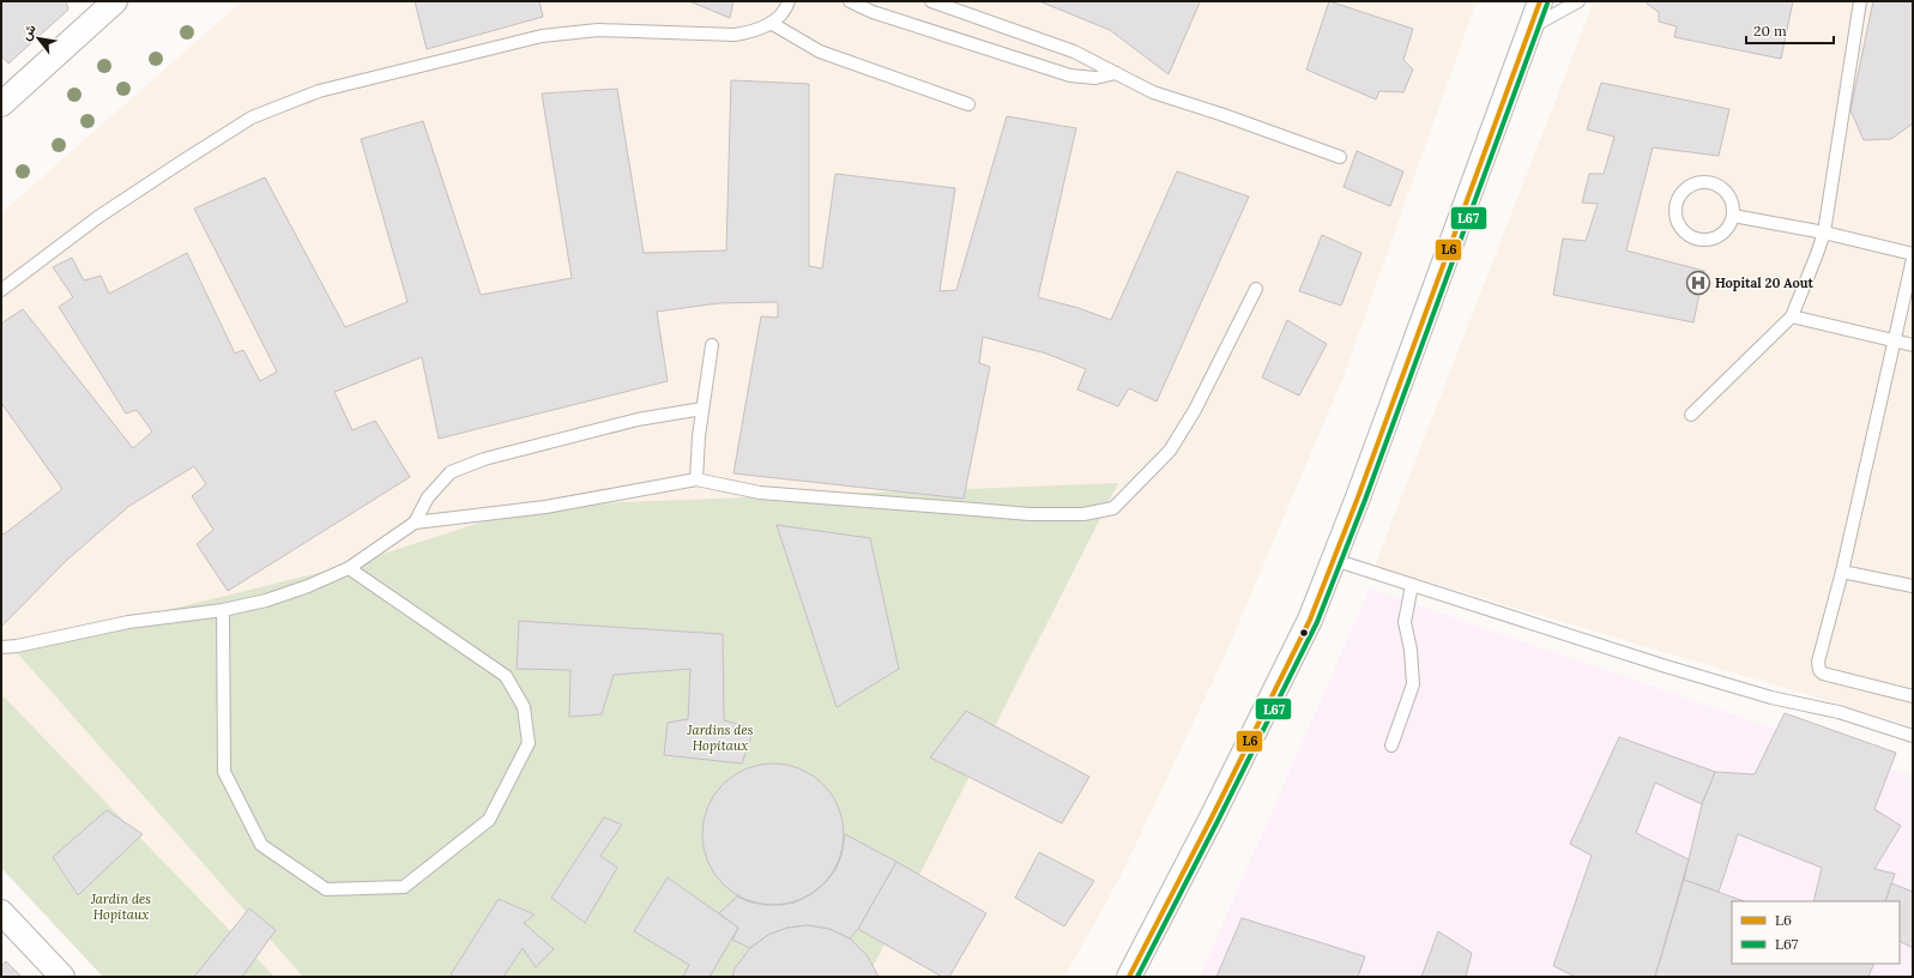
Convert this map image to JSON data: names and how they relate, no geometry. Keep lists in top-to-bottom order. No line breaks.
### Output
{"parks":["Jardins des Hopitaux","Jardin des Hopitaux"],"places":{"hospital":["Hopital 20 Aout"]},"lines":["transit line L6","transit line L67"],"legend":["L6","L67"],"scale_bar":"20 m","north":"top left"}
